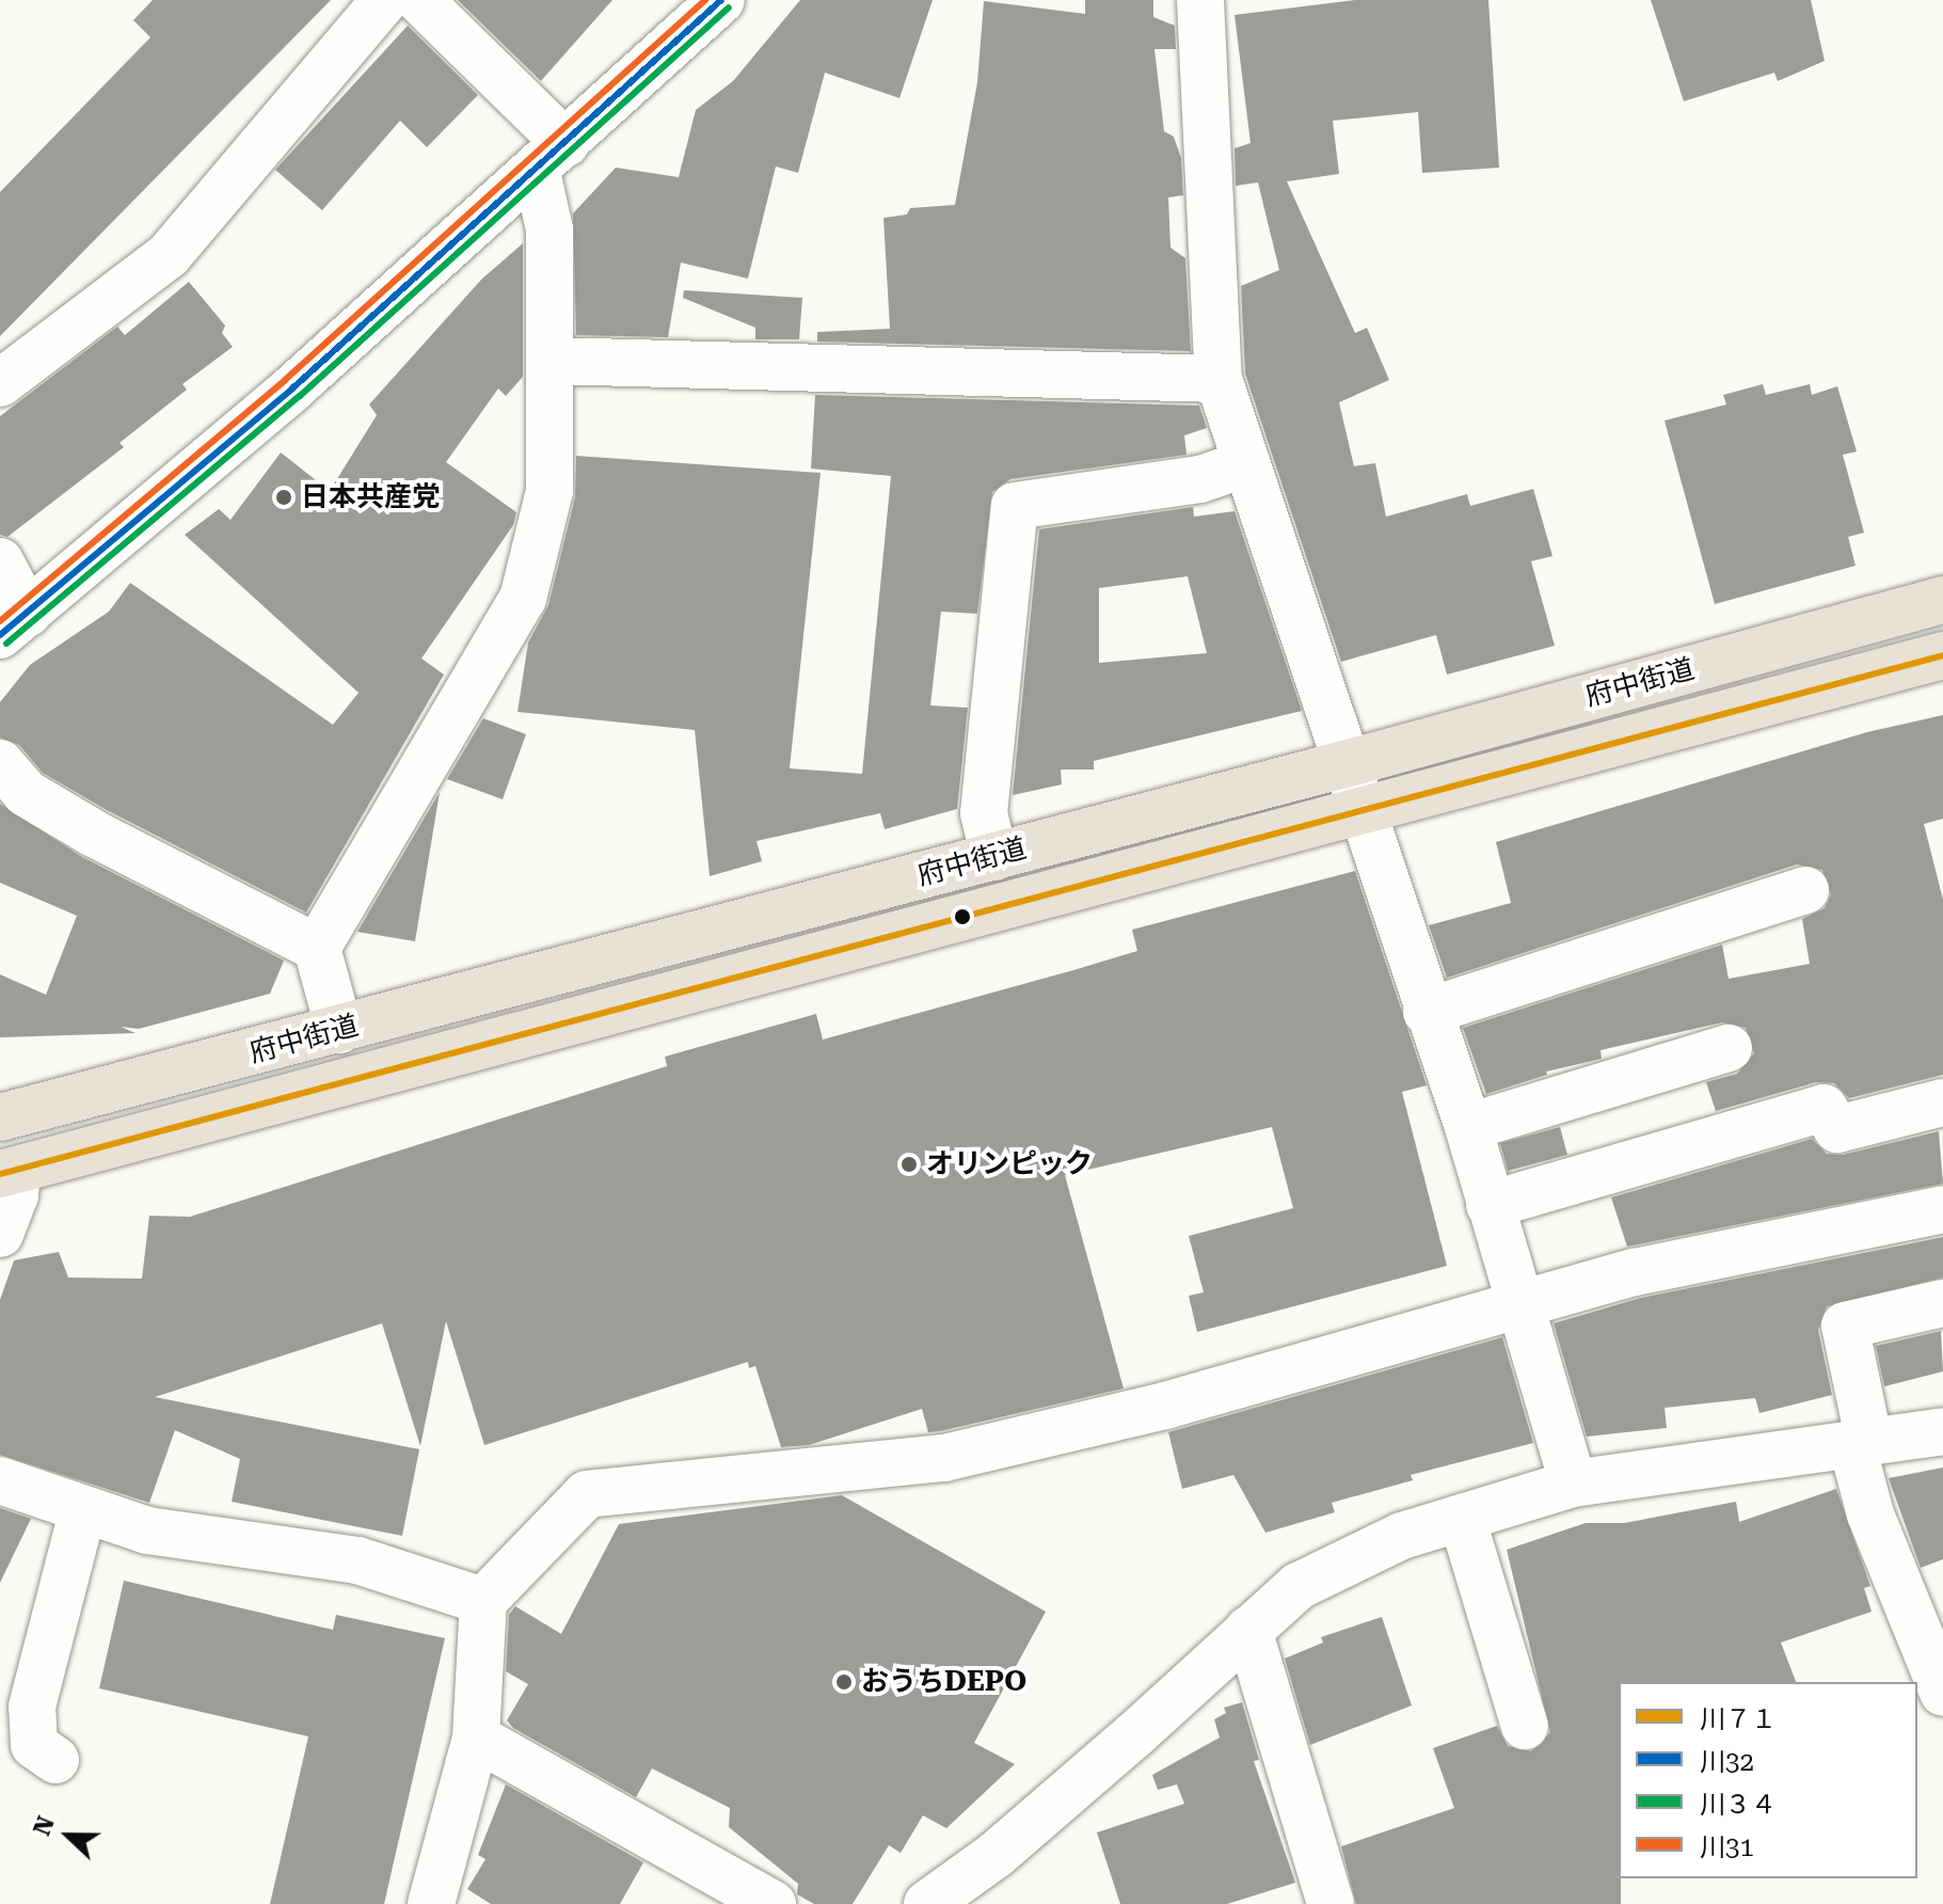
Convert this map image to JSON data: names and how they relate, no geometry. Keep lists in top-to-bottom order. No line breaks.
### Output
{"streets":{"highway":["府中街道"]},"places":["日本共産党","オリンピック","おうちDEPO"],"lines":["transit line 川32","transit line 川31","transit line 川３４","transit line 川７１"],"legend":["川７１","川32","川３４","川31"],"north":"left"}
